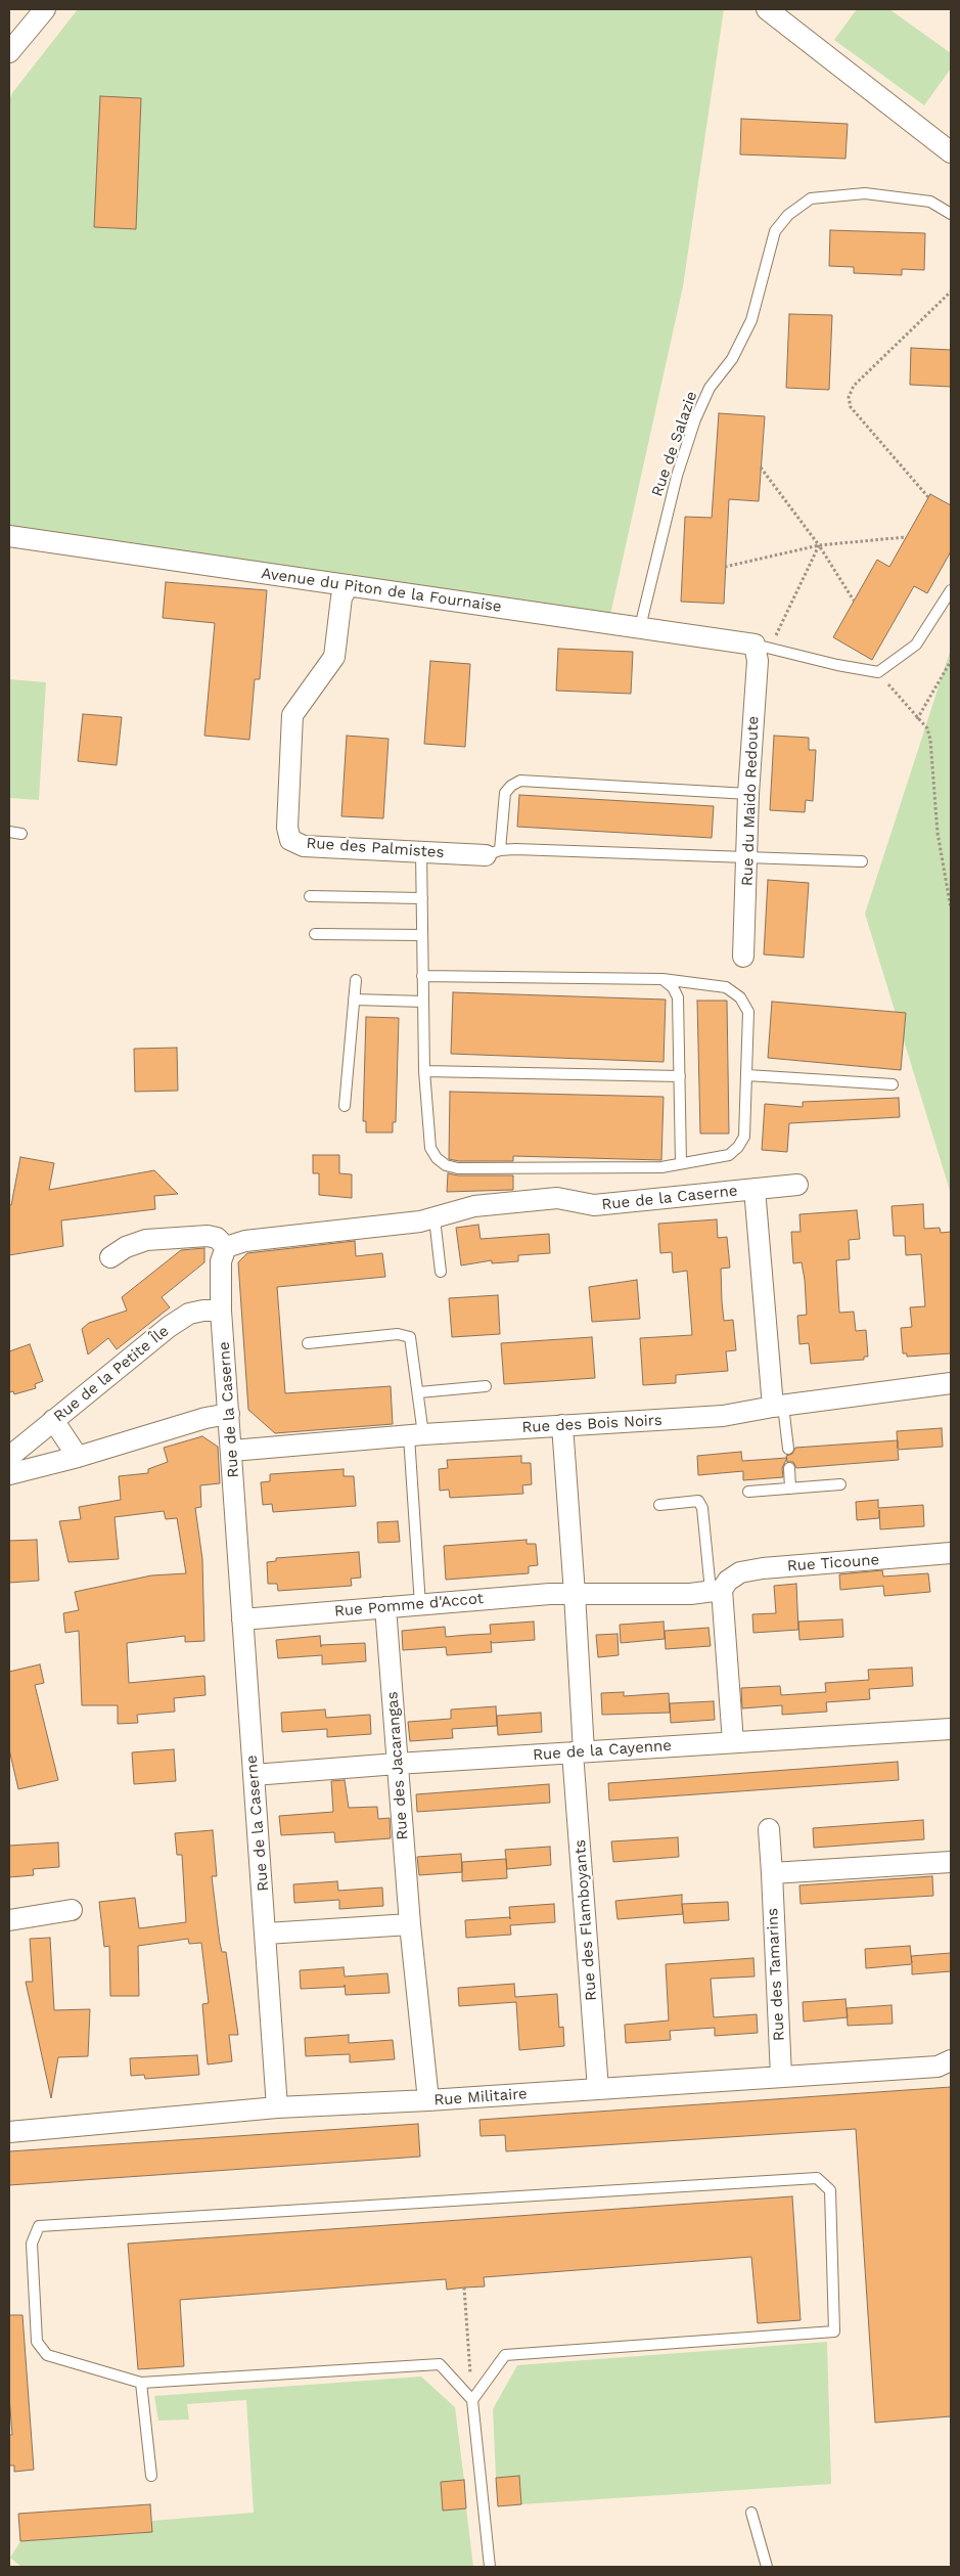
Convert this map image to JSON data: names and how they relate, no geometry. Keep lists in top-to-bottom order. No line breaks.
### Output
{"streets":{"street":["Avenue du Piton de la Fournaise","Rue du Maido Redoute","Rue des Palmistes","Rue de la Caserne","Rue de la Petite Île","Rue des Bois Noirs","Rue Ticoune","Rue Pomme d'Accot","Rue de la Cayenne","Rue des Jacarangas","Rue des Flamboyants","Rue des Tamarins","Rue Militaire"],"lane":["Rue de Salazie"]},"crossings":[["Rue de Salazie","Avenue du Piton de la Fournaise"],["Avenue du Piton de la Fournaise","Rue du Maido Redoute"],["Avenue du Piton de la Fournaise","Rue des Palmistes"],["Rue de la Caserne","Rue de la Petite Île"],["Rue de la Caserne","Rue des Bois Noirs"],["Rue de la Caserne","Rue Pomme d'Accot"],["Rue de la Caserne","Rue de la Cayenne"],["Rue de la Caserne","Rue Militaire"],["Rue des Bois Noirs","Rue des Flamboyants"],["Rue Pomme d'Accot","Rue des Jacarangas"],["Rue Pomme d'Accot","Rue des Flamboyants"],["Rue de la Cayenne","Rue des Jacarangas"],["Rue de la Cayenne","Rue des Flamboyants"],["Rue des Jacarangas","Rue Militaire"],["Rue des Flamboyants","Rue Militaire"],["Rue des Tamarins","Rue Militaire"]]}
